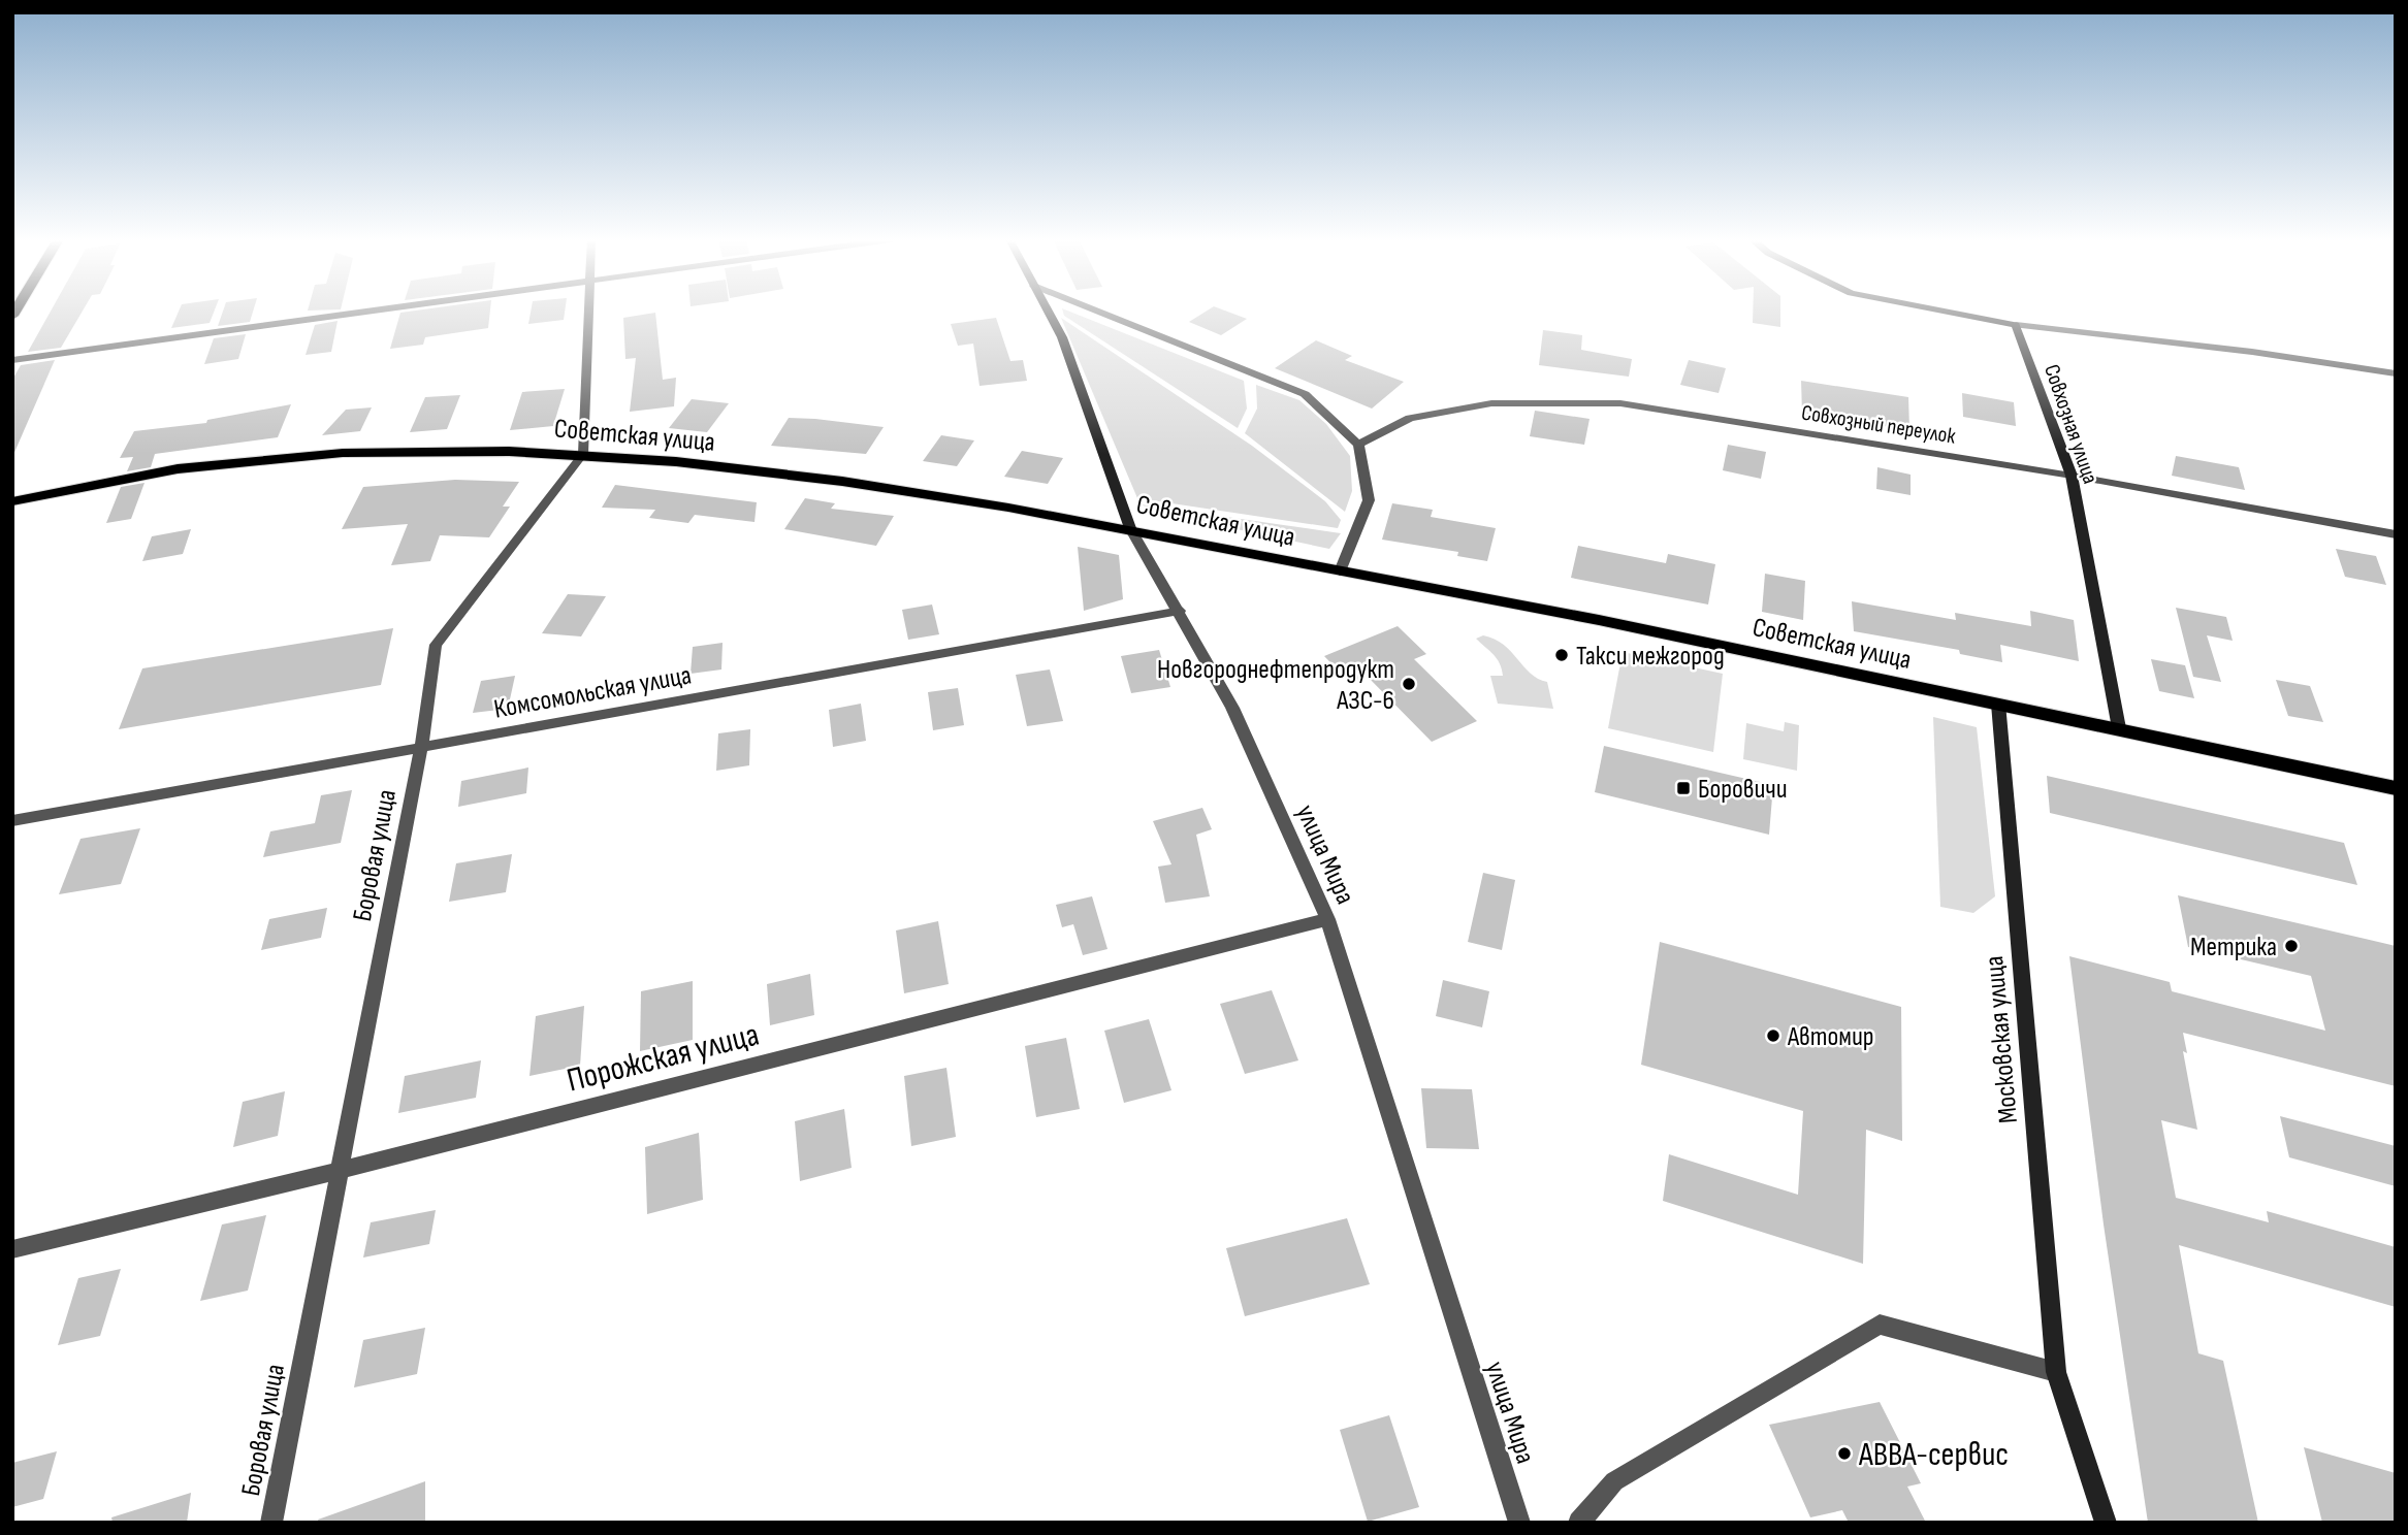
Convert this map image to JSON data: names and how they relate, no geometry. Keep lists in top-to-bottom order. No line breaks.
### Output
{"streets":{"main road":["Совхозная улица","Советская улица","улица Мира","Московская улица"],"street":["Совхозный переулок","Комсомольская улица","Боровая улица","Порожская улица"]},"crossings":[["Совхозный переулок","Совхозная улица"],["Совхозная улица","Советская улица"],["Советская улица","улица Мира"],["Советская улица","Боровая улица"],["Советская улица","Московская улица"],["Комсомольская улица","улица Мира"],["Комсомольская улица","Боровая улица"],["улица Мира","Порожская улица"],["Боровая улица","Порожская улица"]],"places":{"other":["Такси межгород","Новгороднефтепродукт АЗС-6","Метрика","Автомир","АВВА-сервис"],"transit":["Боровичи"]}}
